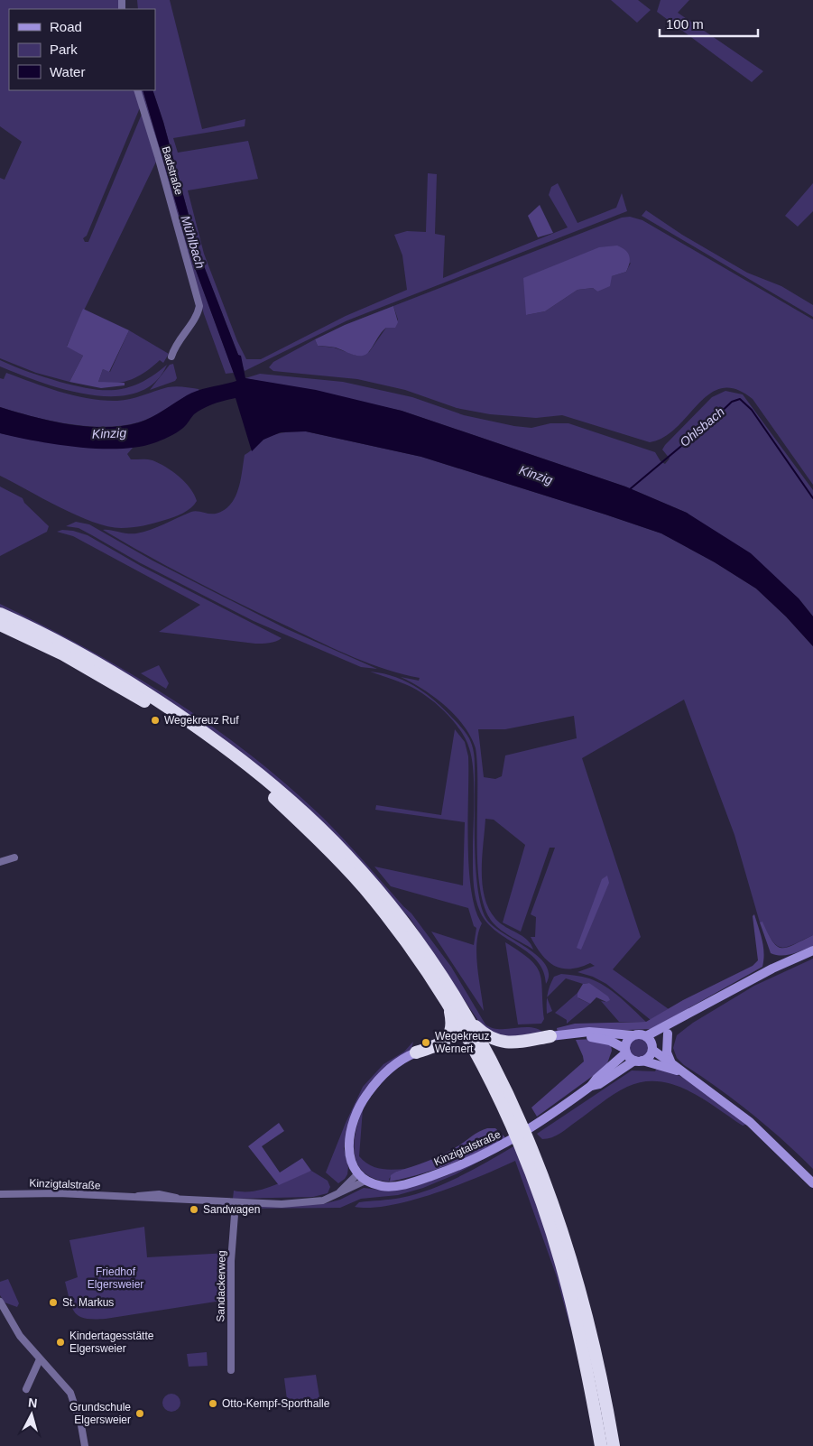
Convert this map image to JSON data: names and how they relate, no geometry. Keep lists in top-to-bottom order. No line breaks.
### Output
{"streets":{"street":["Badstraße","Kinzigtalstraße","Sandackerweg"]},"crossings":[["Kinzigtalstraße","Sandackerweg"]],"water":["Mühlbach","Ohlsbach","Kinzig"],"parks":["Friedhof Elgersweier"],"places":["Wegekreuz Ruf","Wegekreuz Wernert","Sandwagen","St. Markus","Kindertagesstätte Elgersweier","Otto-Kempf-Sporthalle","Grundschule Elgersweier"],"legend":["Road","Park","Water"],"scale_bar":"100 m","north":"top"}
